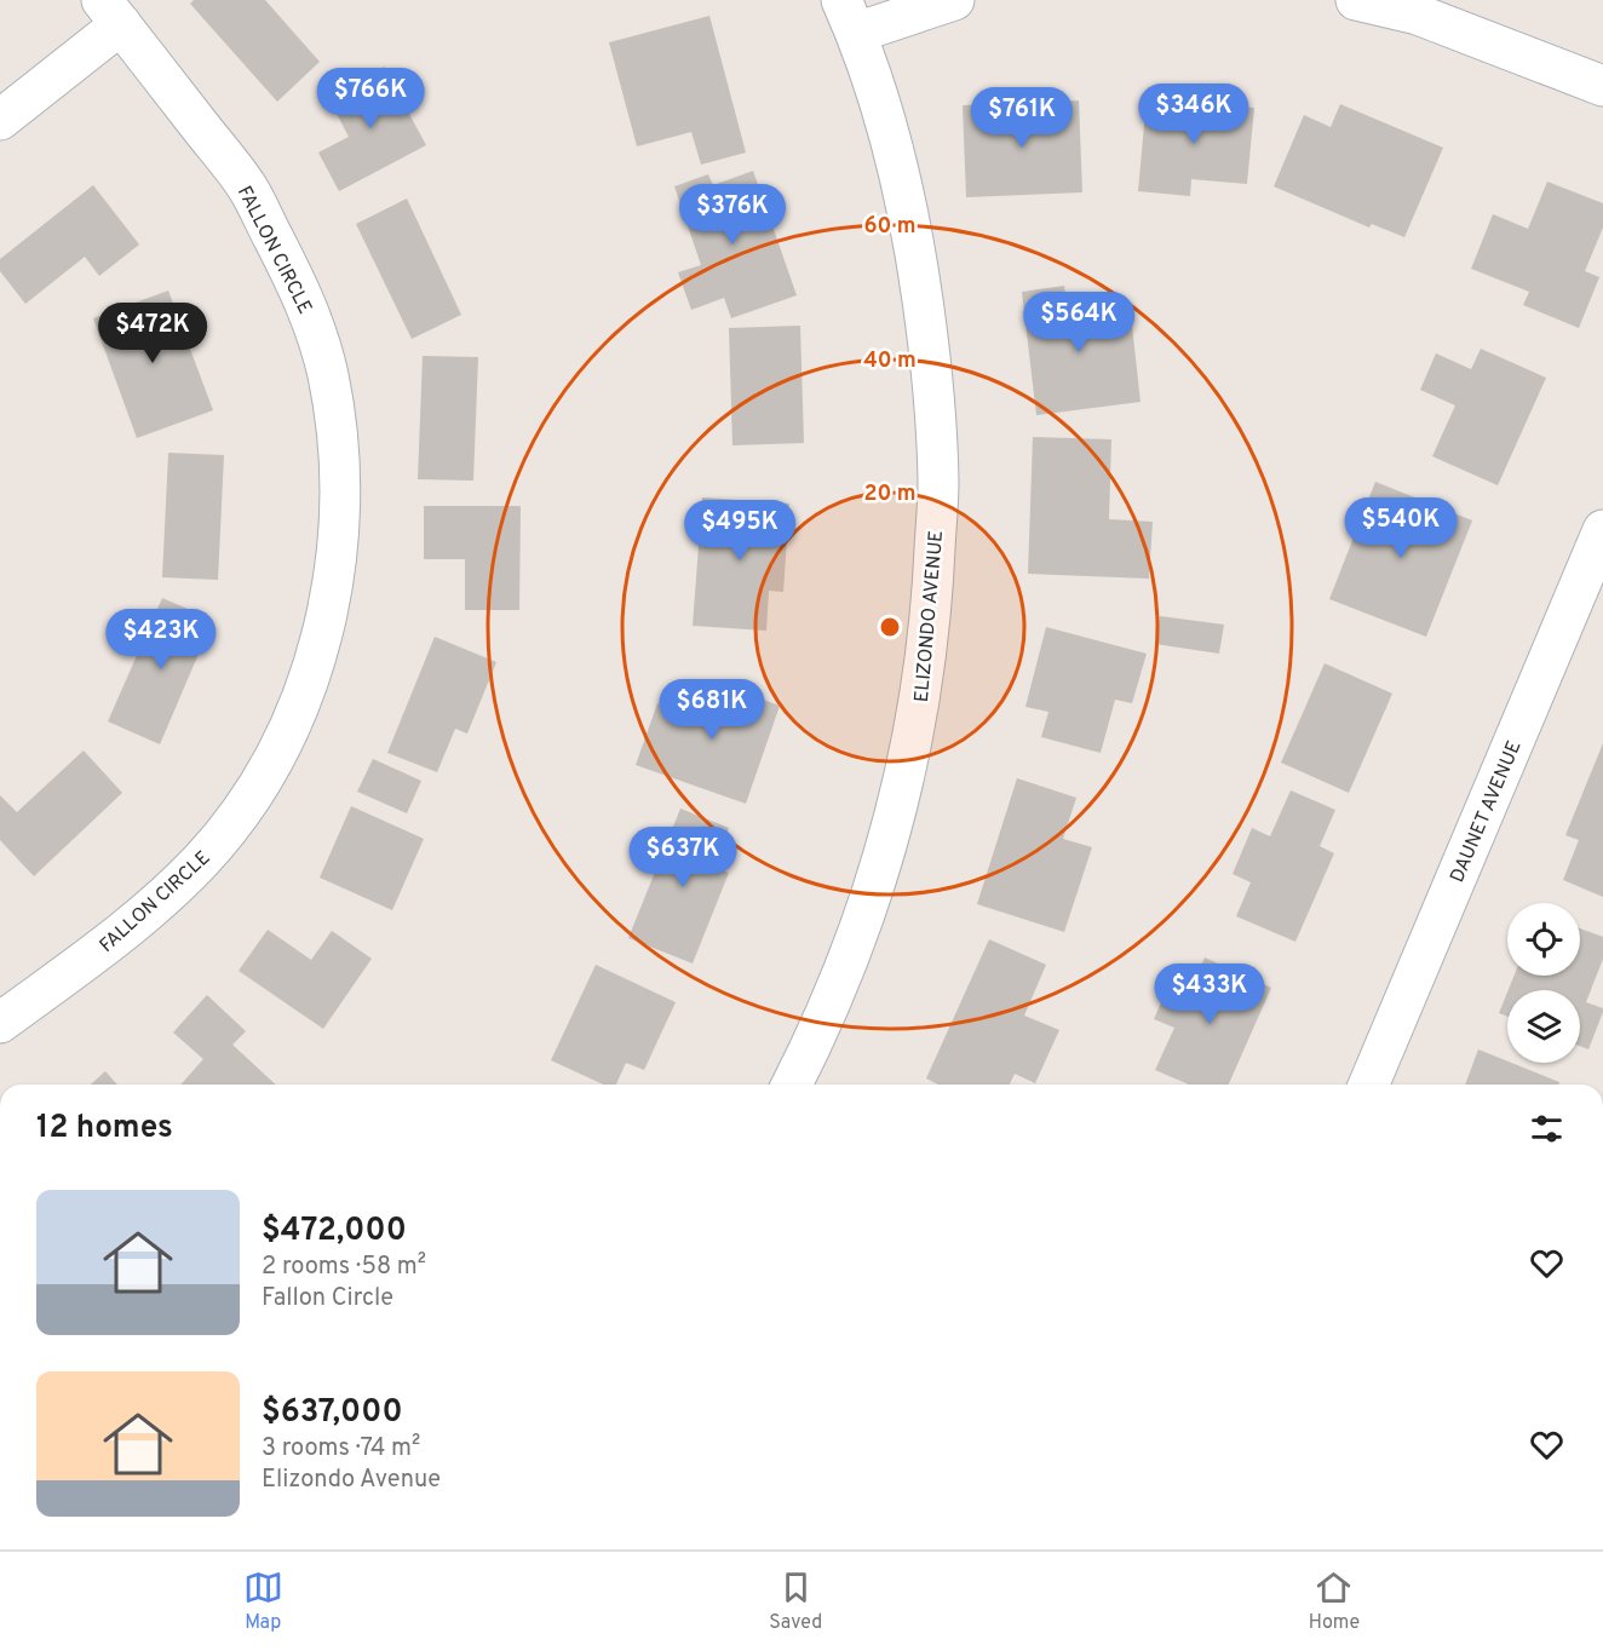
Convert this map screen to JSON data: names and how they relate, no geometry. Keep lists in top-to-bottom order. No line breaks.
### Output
{"streets":{"street":["FALLON CIRCLE","ELIZONDO AVENUE","DAUNET AVENUE"]},"page":{"price":["$766K","$346K","$761K","$376K","$564K","$472K","$540K","$495K","$423K","$681K","$637K","$433K"],"heading":"12 homes","list":[{"name":"$472,000","note":"2 rooms · 58 m² · Fallon Circle"},{"name":"$637,000","note":"3 rooms · 74 m² · Elizondo Avenue"}],"tabs":["Map","Saved","Home"]},"rings":["60 m","40 m","20 m"]}
